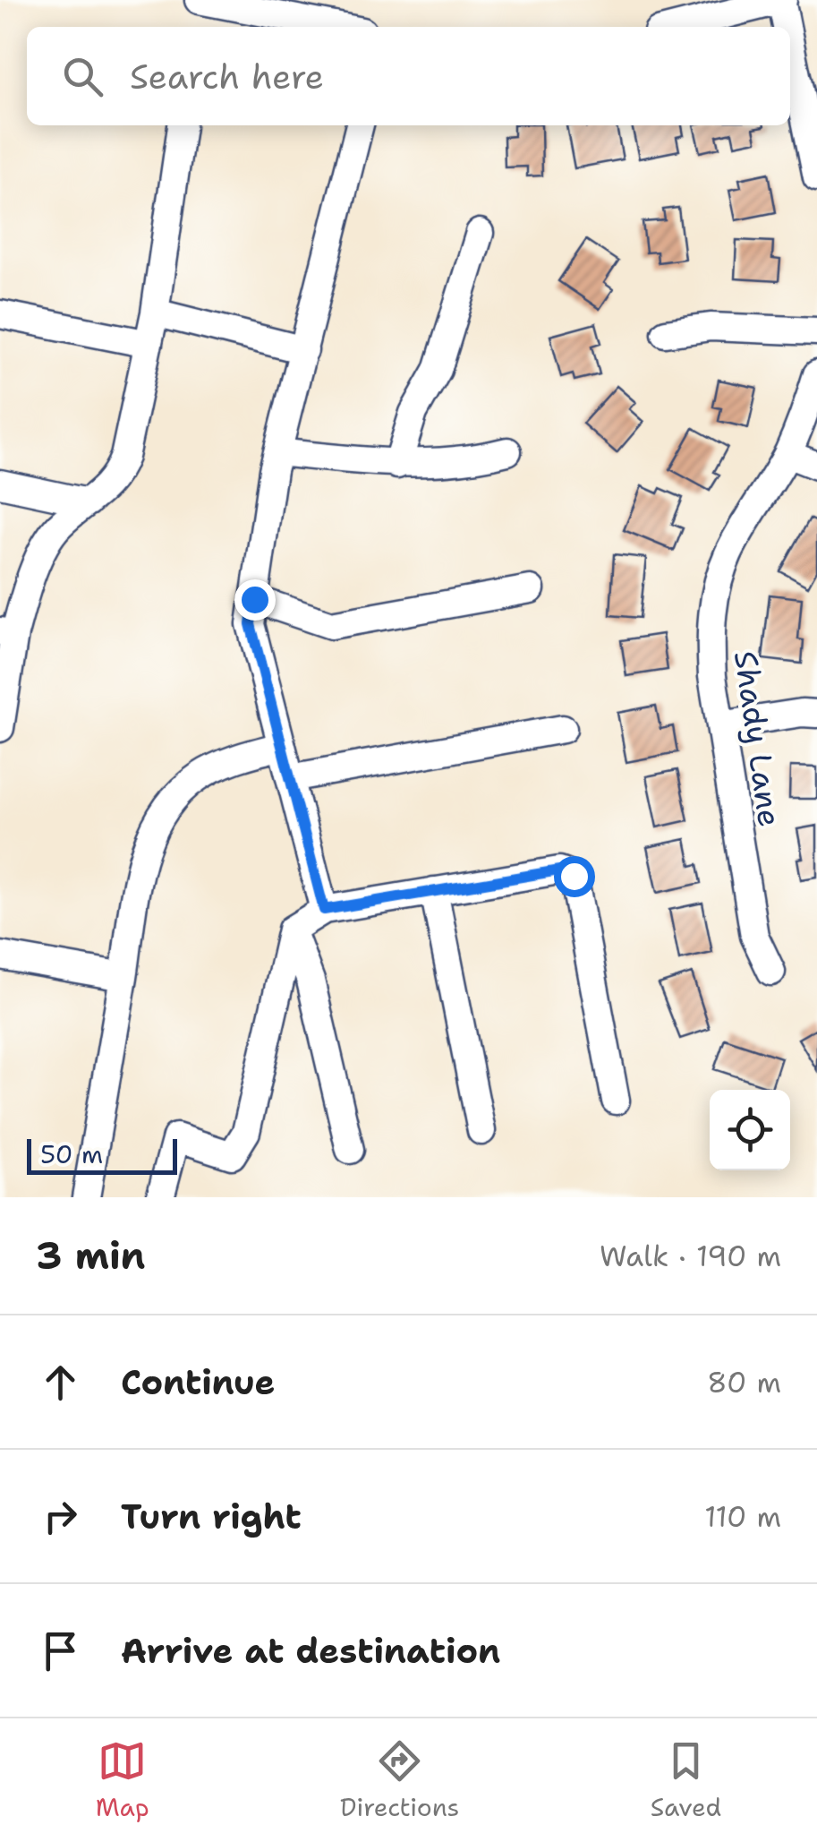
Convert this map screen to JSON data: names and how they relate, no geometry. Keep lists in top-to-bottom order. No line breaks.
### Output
{"streets":{"street":["Shady Lane"]},"scale_bar":"50 m","page":{"search":"Search here","scale":"50 m","heading":["3 min","Walk · 190 m"],"list":[["Continue","80 m"],["Turn right","110 m"],"Arrive at destination"],"nav":["Map","Directions","Saved"]}}
